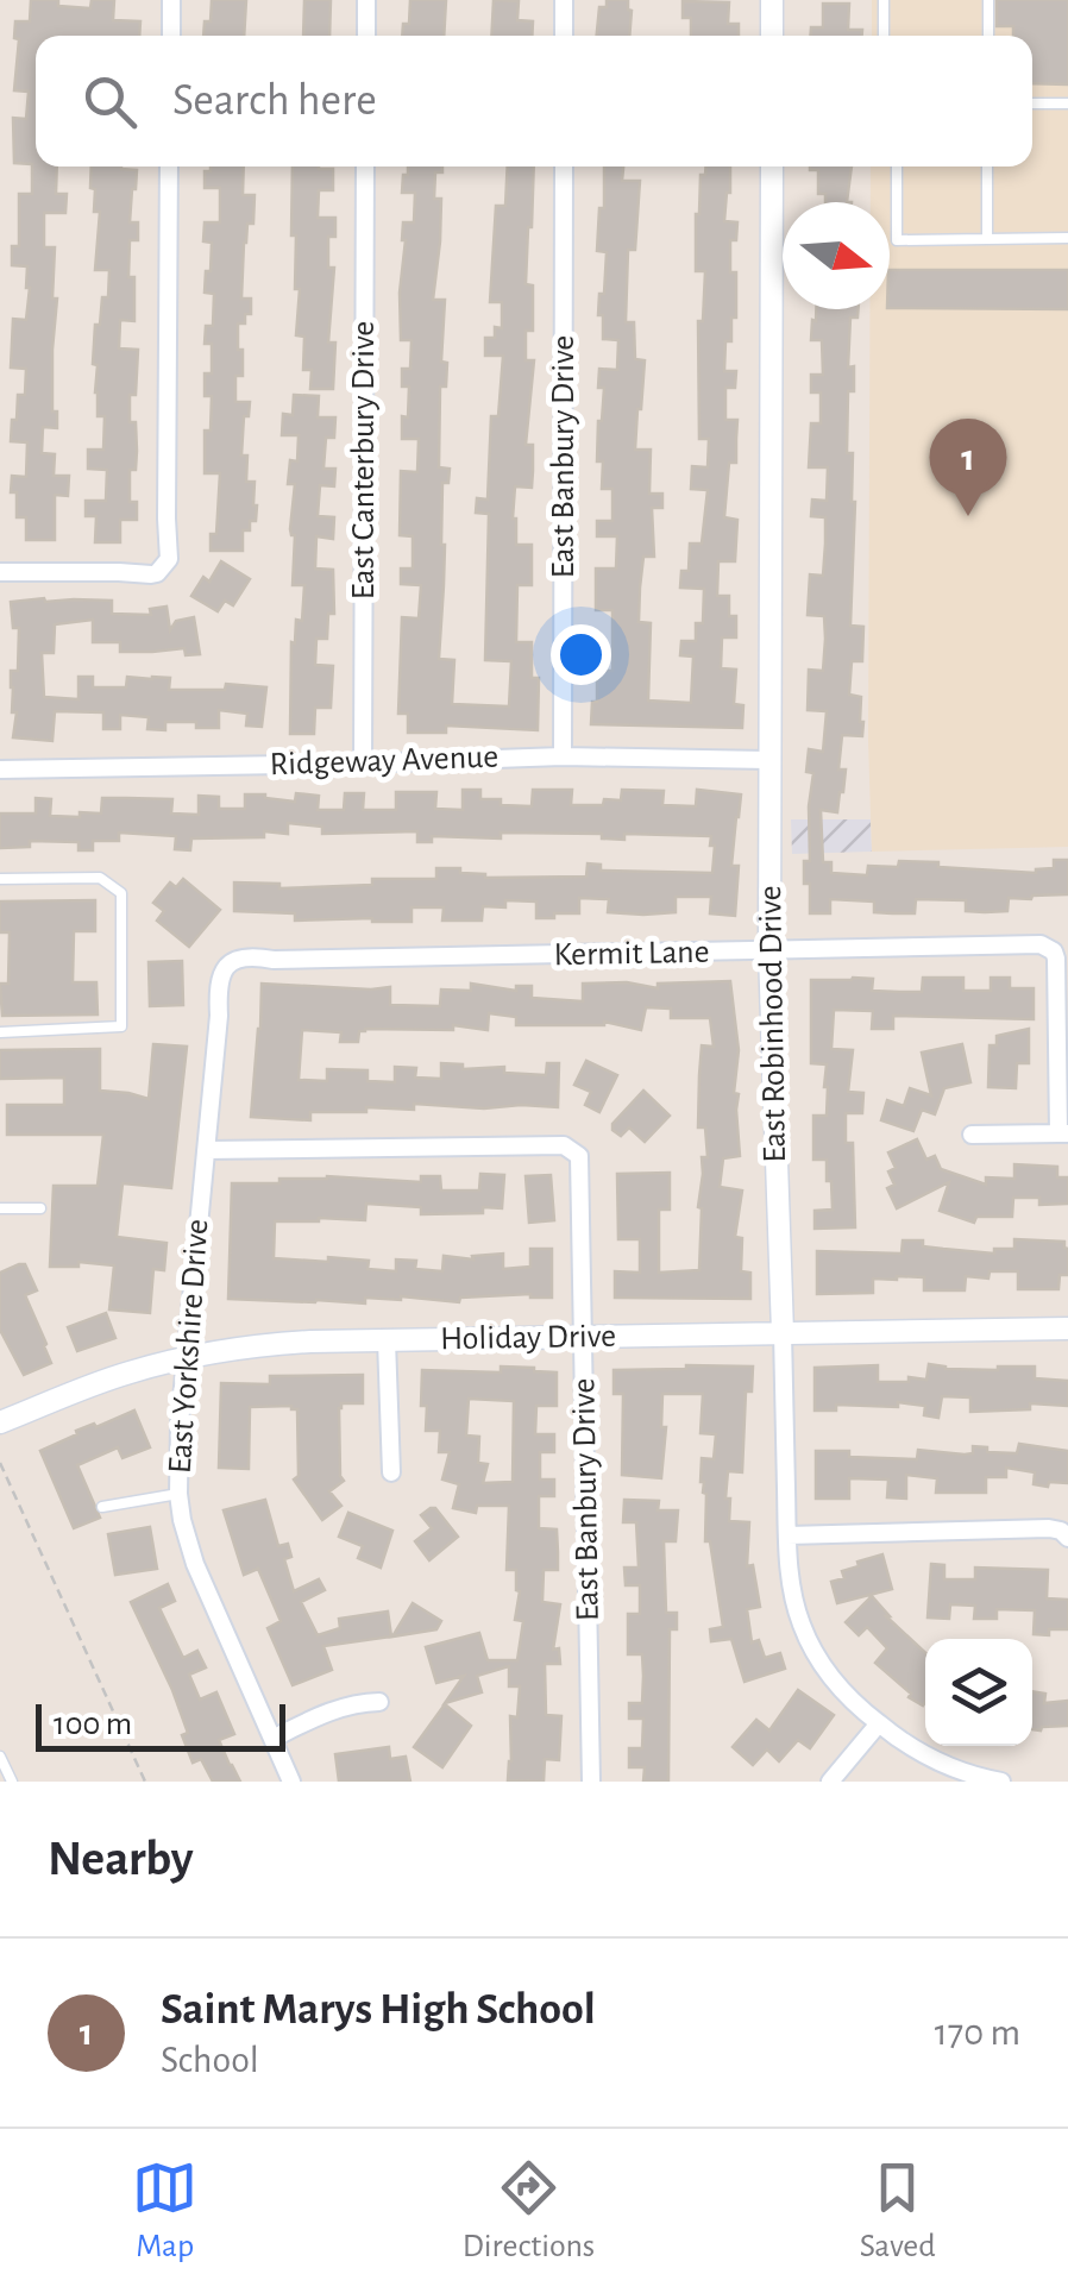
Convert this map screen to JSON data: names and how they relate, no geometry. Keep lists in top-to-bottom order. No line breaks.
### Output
{"streets":{"street":["East Banbury Drive","East Canterbury Drive","Ridgeway Avenue","Kermit Lane","East Robinhood Drive","Holiday Drive","East Yorkshire Drive"]},"crossings":[["East Banbury Drive","Ridgeway Avenue"],["East Banbury Drive","Holiday Drive"],["East Banbury Drive","East Yorkshire Drive"],["East Canterbury Drive","Ridgeway Avenue"],["Ridgeway Avenue","East Robinhood Drive"],["Kermit Lane","East Robinhood Drive"],["Kermit Lane","East Yorkshire Drive"],["East Robinhood Drive","Holiday Drive"],["Holiday Drive","East Yorkshire Drive"]],"scale_bar":"100 m","north":"right","page":{"search":"Search here","pins":"1","scale":"100 m","heading":"Nearby","list":[{"mark":"1","name":"Saint Marys High School","note":"School","value":"170 m"}],"nav":["Map","Directions","Saved"]}}
